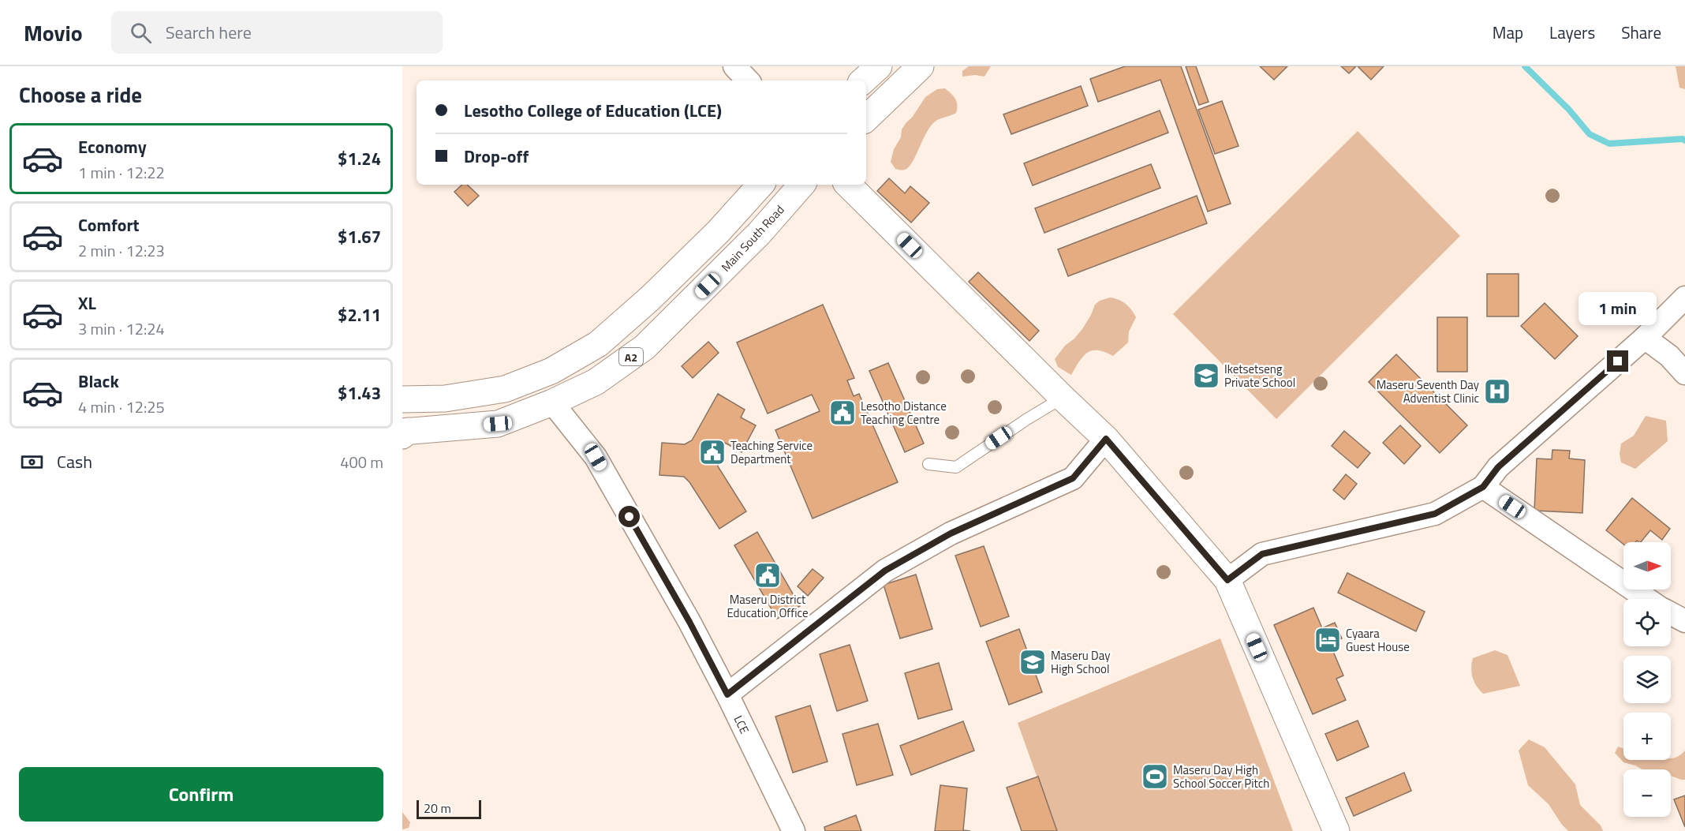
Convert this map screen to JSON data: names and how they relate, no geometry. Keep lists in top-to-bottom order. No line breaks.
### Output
{"streets":{"main road":["Main South Road","A2"],"street":["LCE"]},"crossings":[["Main South Road","LCE"]],"places":{"school or university":["Iketsetseng Private School","Maseru Day High School"],"hospital":["Maseru Seventh Day Adventist Clinic"],"public building":["Lesotho Distance Teaching Centre","Teaching Service Department","Maseru District Education Office"],"hotel":["Cyaara Guest House"],"sports":["Maseru Day High School Soccer Pitch"]},"scale_bar":"20 m","north":"right","page":{"header":"Movio","search":"Search here","nav":["Map","Layers","Share"],"heading":"Choose a ride","banner":["Lesotho College of Education (LCE)","Drop-off"],"list":[{"name":"Economy","note":"1 min · 12:22","value":"$1.24"},{"name":"Comfort","note":"2 min · 12:23","value":"$1.67"},{"name":"XL","note":"3 min · 12:24","value":"$2.11"},{"name":"Black","note":"4 min · 12:25","value":"$1.43"}],"bubble":"1 min","pay":["Cash","400 m"],"map_buttons":["+","−"],"buttons":"Confirm","scale":"20 m"}}
